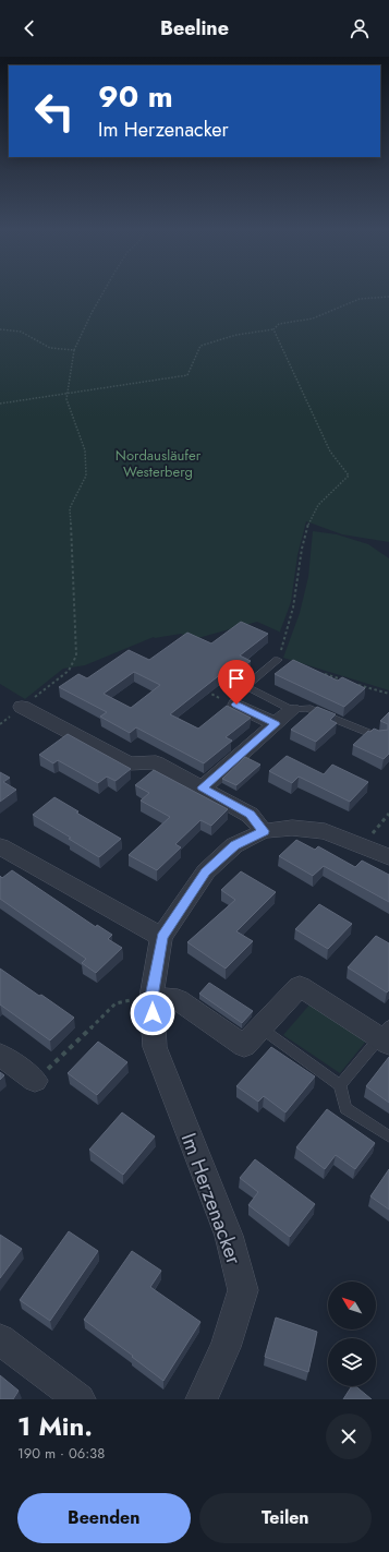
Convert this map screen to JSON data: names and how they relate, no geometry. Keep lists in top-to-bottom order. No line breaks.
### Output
{"streets":{"street":["Im Herzenacker"]},"parks":["Nordausläufer Westerberg"],"north":"top left","page":{"header":"Beeline","turn":["90 m","Im Herzenacker"],"heading":["1 Min.","190 m · 06:38"],"buttons":["Beenden","Teilen"]}}
